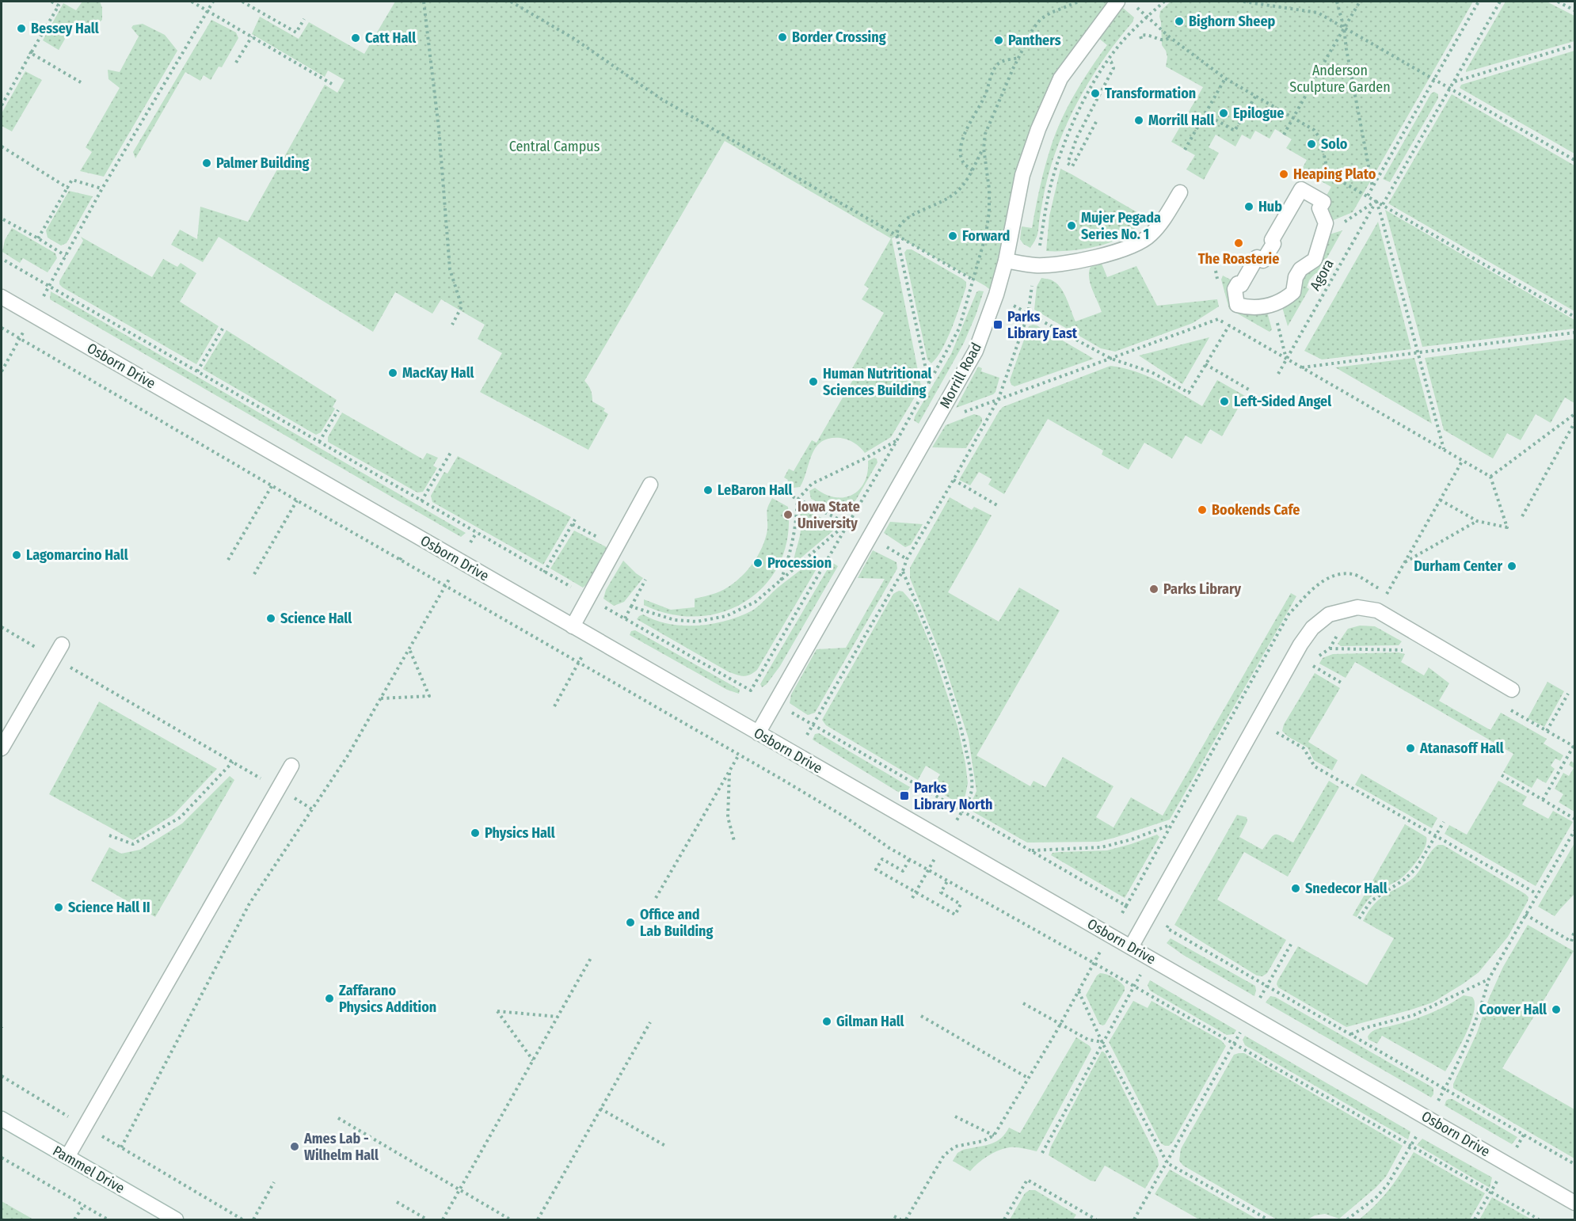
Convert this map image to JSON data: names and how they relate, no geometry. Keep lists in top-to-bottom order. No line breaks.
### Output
{"streets":{"street":["Osborn Drive","Morrill Road","Pammel Drive"],"path":["Agora"]},"crossings":[["Osborn Drive","Morrill Road"]],"parks":["Anderson Sculpture Garden","Central Campus"],"places":{"other":["Bighorn Sheep","Bessey Hall","Border Crossing","Catt Hall","Panthers","Transformation","Epilogue","Morrill Hall","Solo","Palmer Building","Heaping Plato","Hub","Mujer Pegada Series No. 1","Forward","The Roasterie","MacKay Hall","Human Nutritional Sciences Building","Left-Sided Angel","LeBaron Hall","Bookends Cafe","Iowa State University","Lagomarcino Hall","Procession","Durham Center","Parks Library","Science Hall","Atanasoff Hall","Physics Hall","Snedecor Hall","Science Hall II","Office and Lab Building","Zaffarano Physics Addition","Coover Hall","Gilman Hall","Ames Lab - Wilhelm Hall"],"transit":["Parks Library East","Parks Library North"]}}
